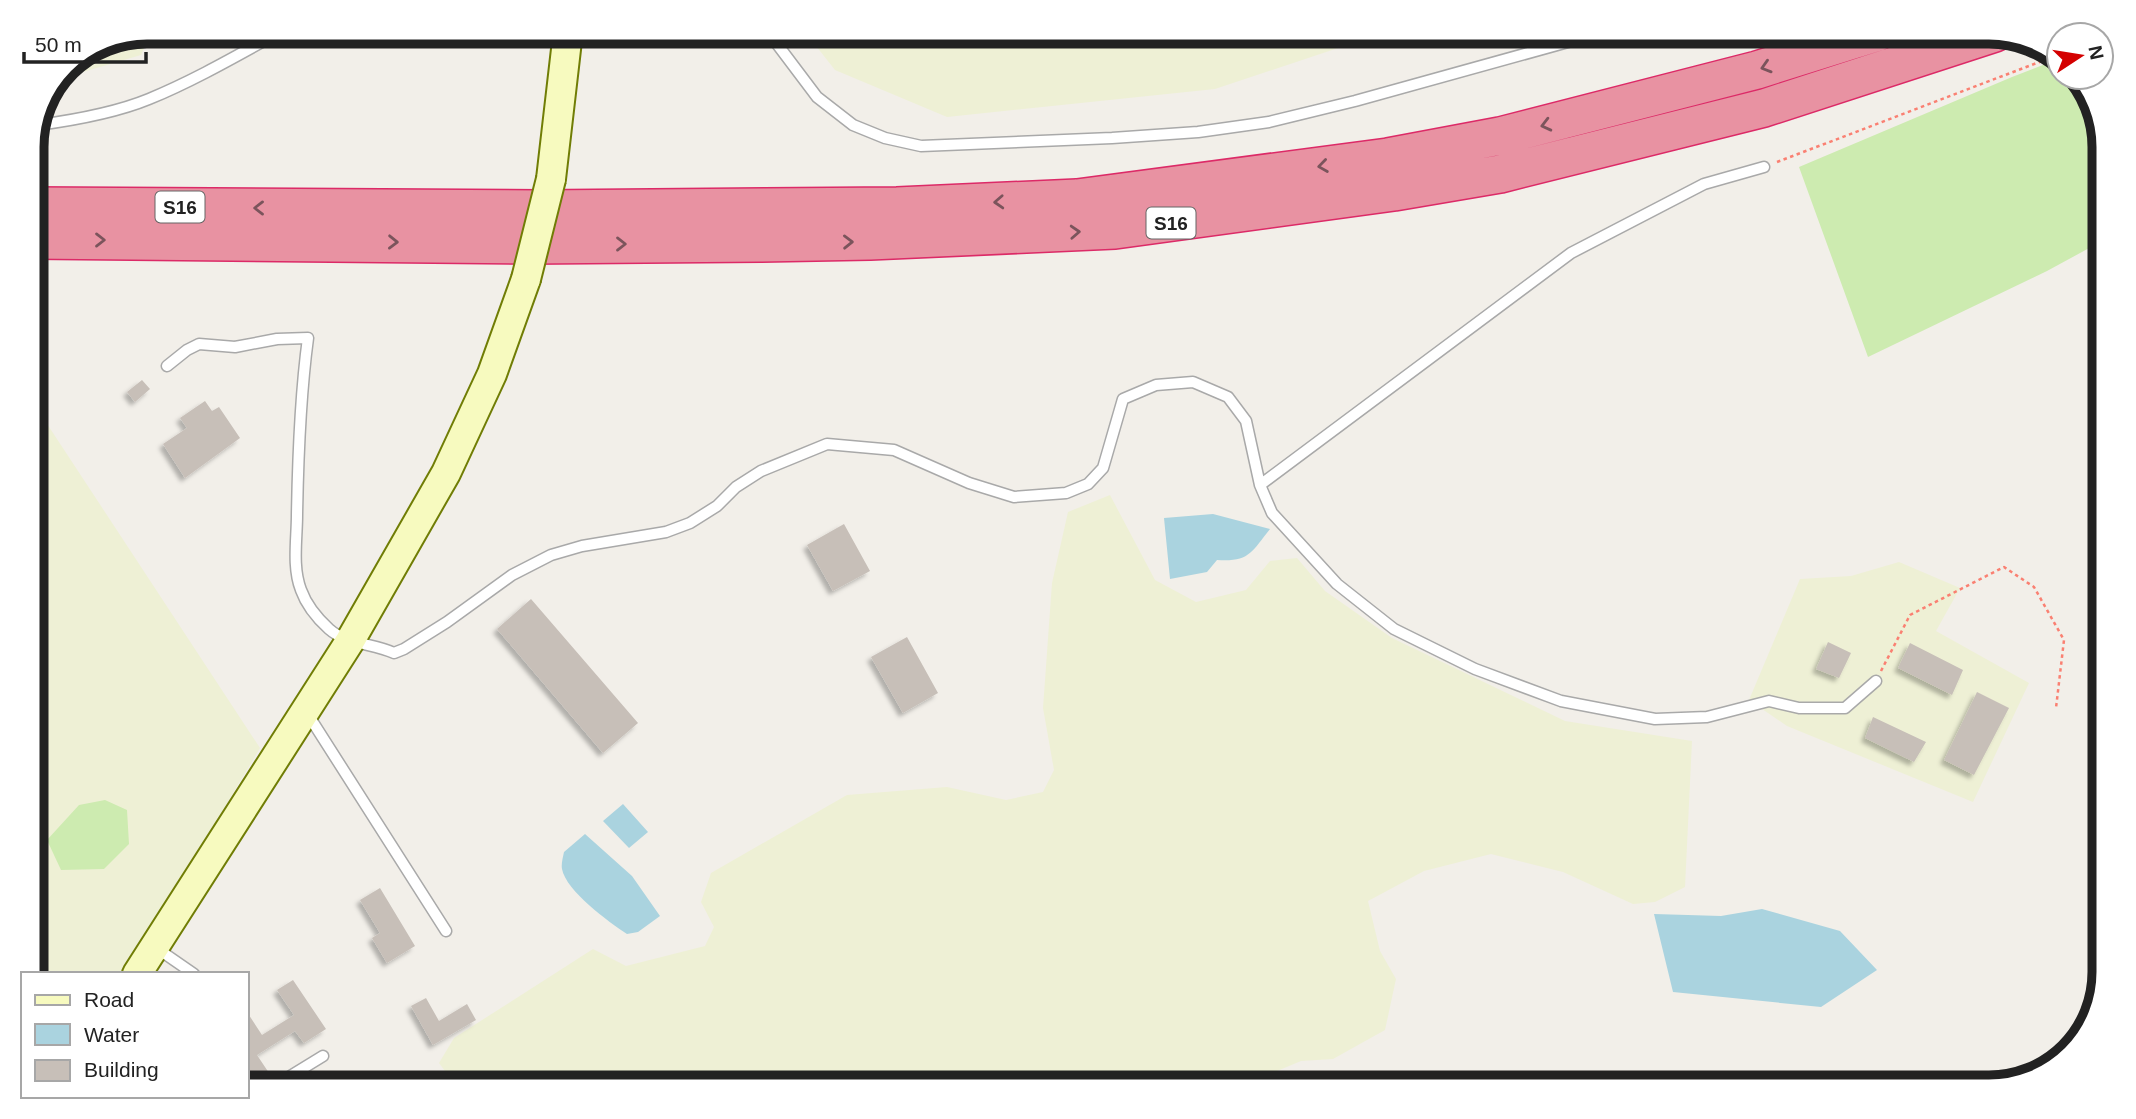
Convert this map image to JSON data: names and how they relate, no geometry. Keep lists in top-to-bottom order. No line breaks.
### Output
{"streets":{"highway":["S16"]},"legend":["Road","Water","Building"],"scale_bar":"50 m","north":"right"}
